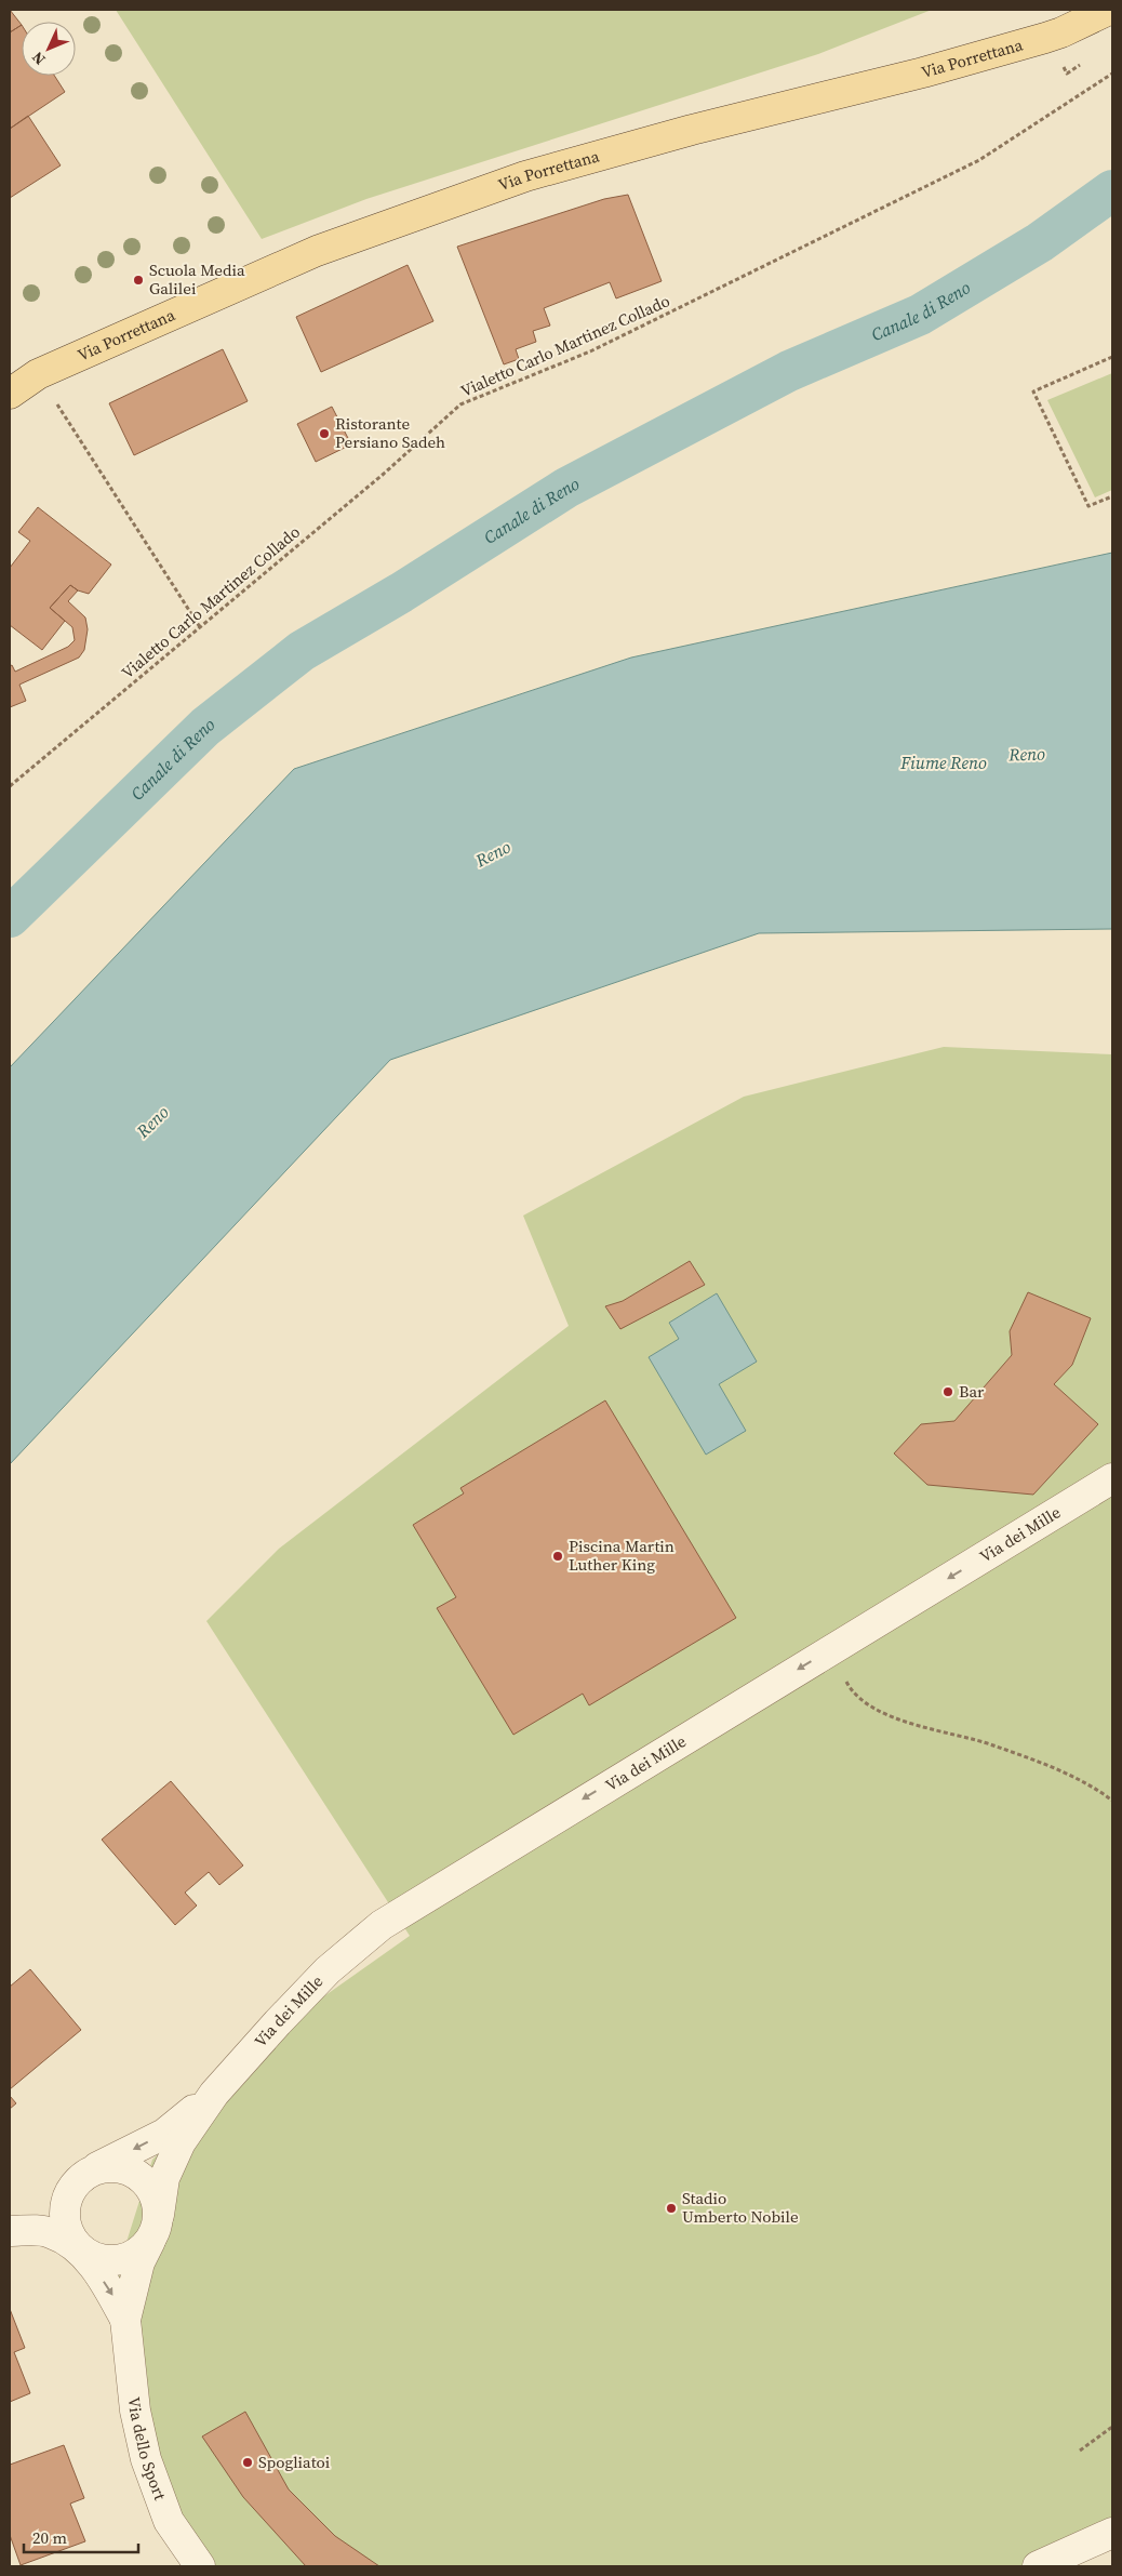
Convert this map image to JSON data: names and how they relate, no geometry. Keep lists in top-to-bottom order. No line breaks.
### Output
{"streets":{"main road":["Via Porrettana"],"street":["Via dei Mille","Via dello Sport"],"path":["Vialetto Carlo Martinez Collado"]},"one_way":["Via dei Mille"],"water":["Canale di Reno","Reno","Fiume Reno"],"places":["Scuola Media Galilei","Ristorante Persiano Sadeh","Bar","Piscina Martin Luther King","Stadio Umberto Nobile","Spogliatoi"],"scale_bar":"20 m","north":"bottom left"}
